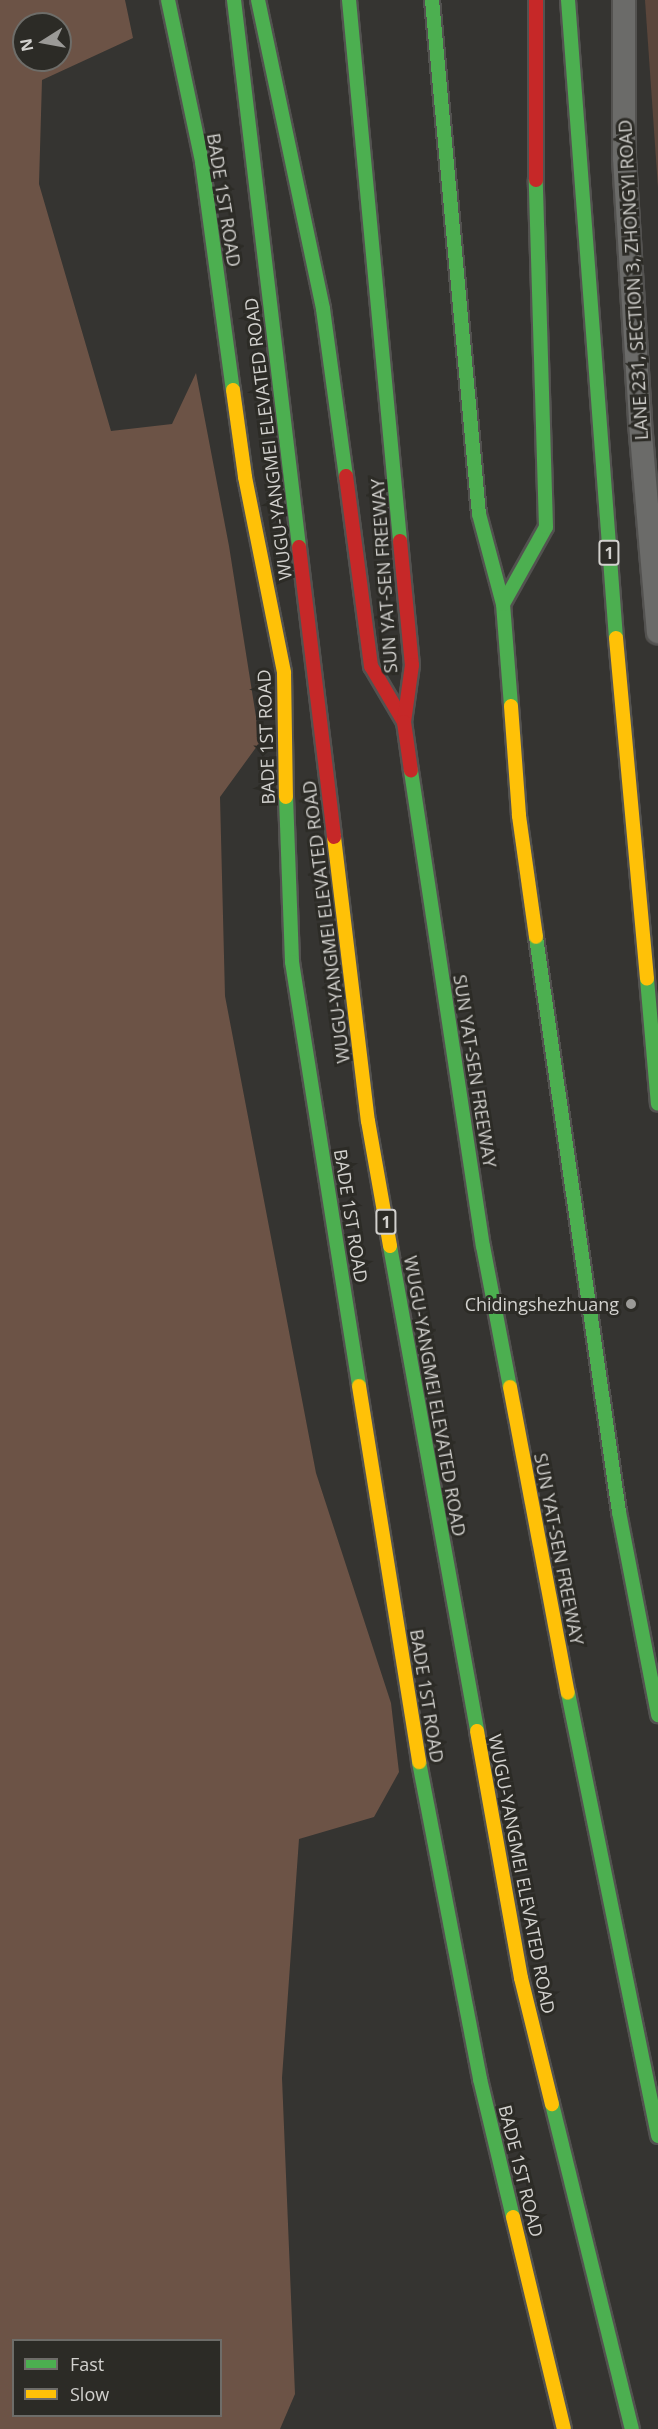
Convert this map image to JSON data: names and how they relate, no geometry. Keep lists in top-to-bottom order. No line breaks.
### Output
{"streets":{"main road":["BADE 1ST ROAD","WUGU-YANGMEI ELEVATED ROAD","1","SUN YAT-SEN FREEWAY"],"street":["LANE 231, SECTION 3, ZHONGYI ROAD"]},"places":["Chidingshezhuang"],"legend":["Fast","Slow"],"north":"left"}
